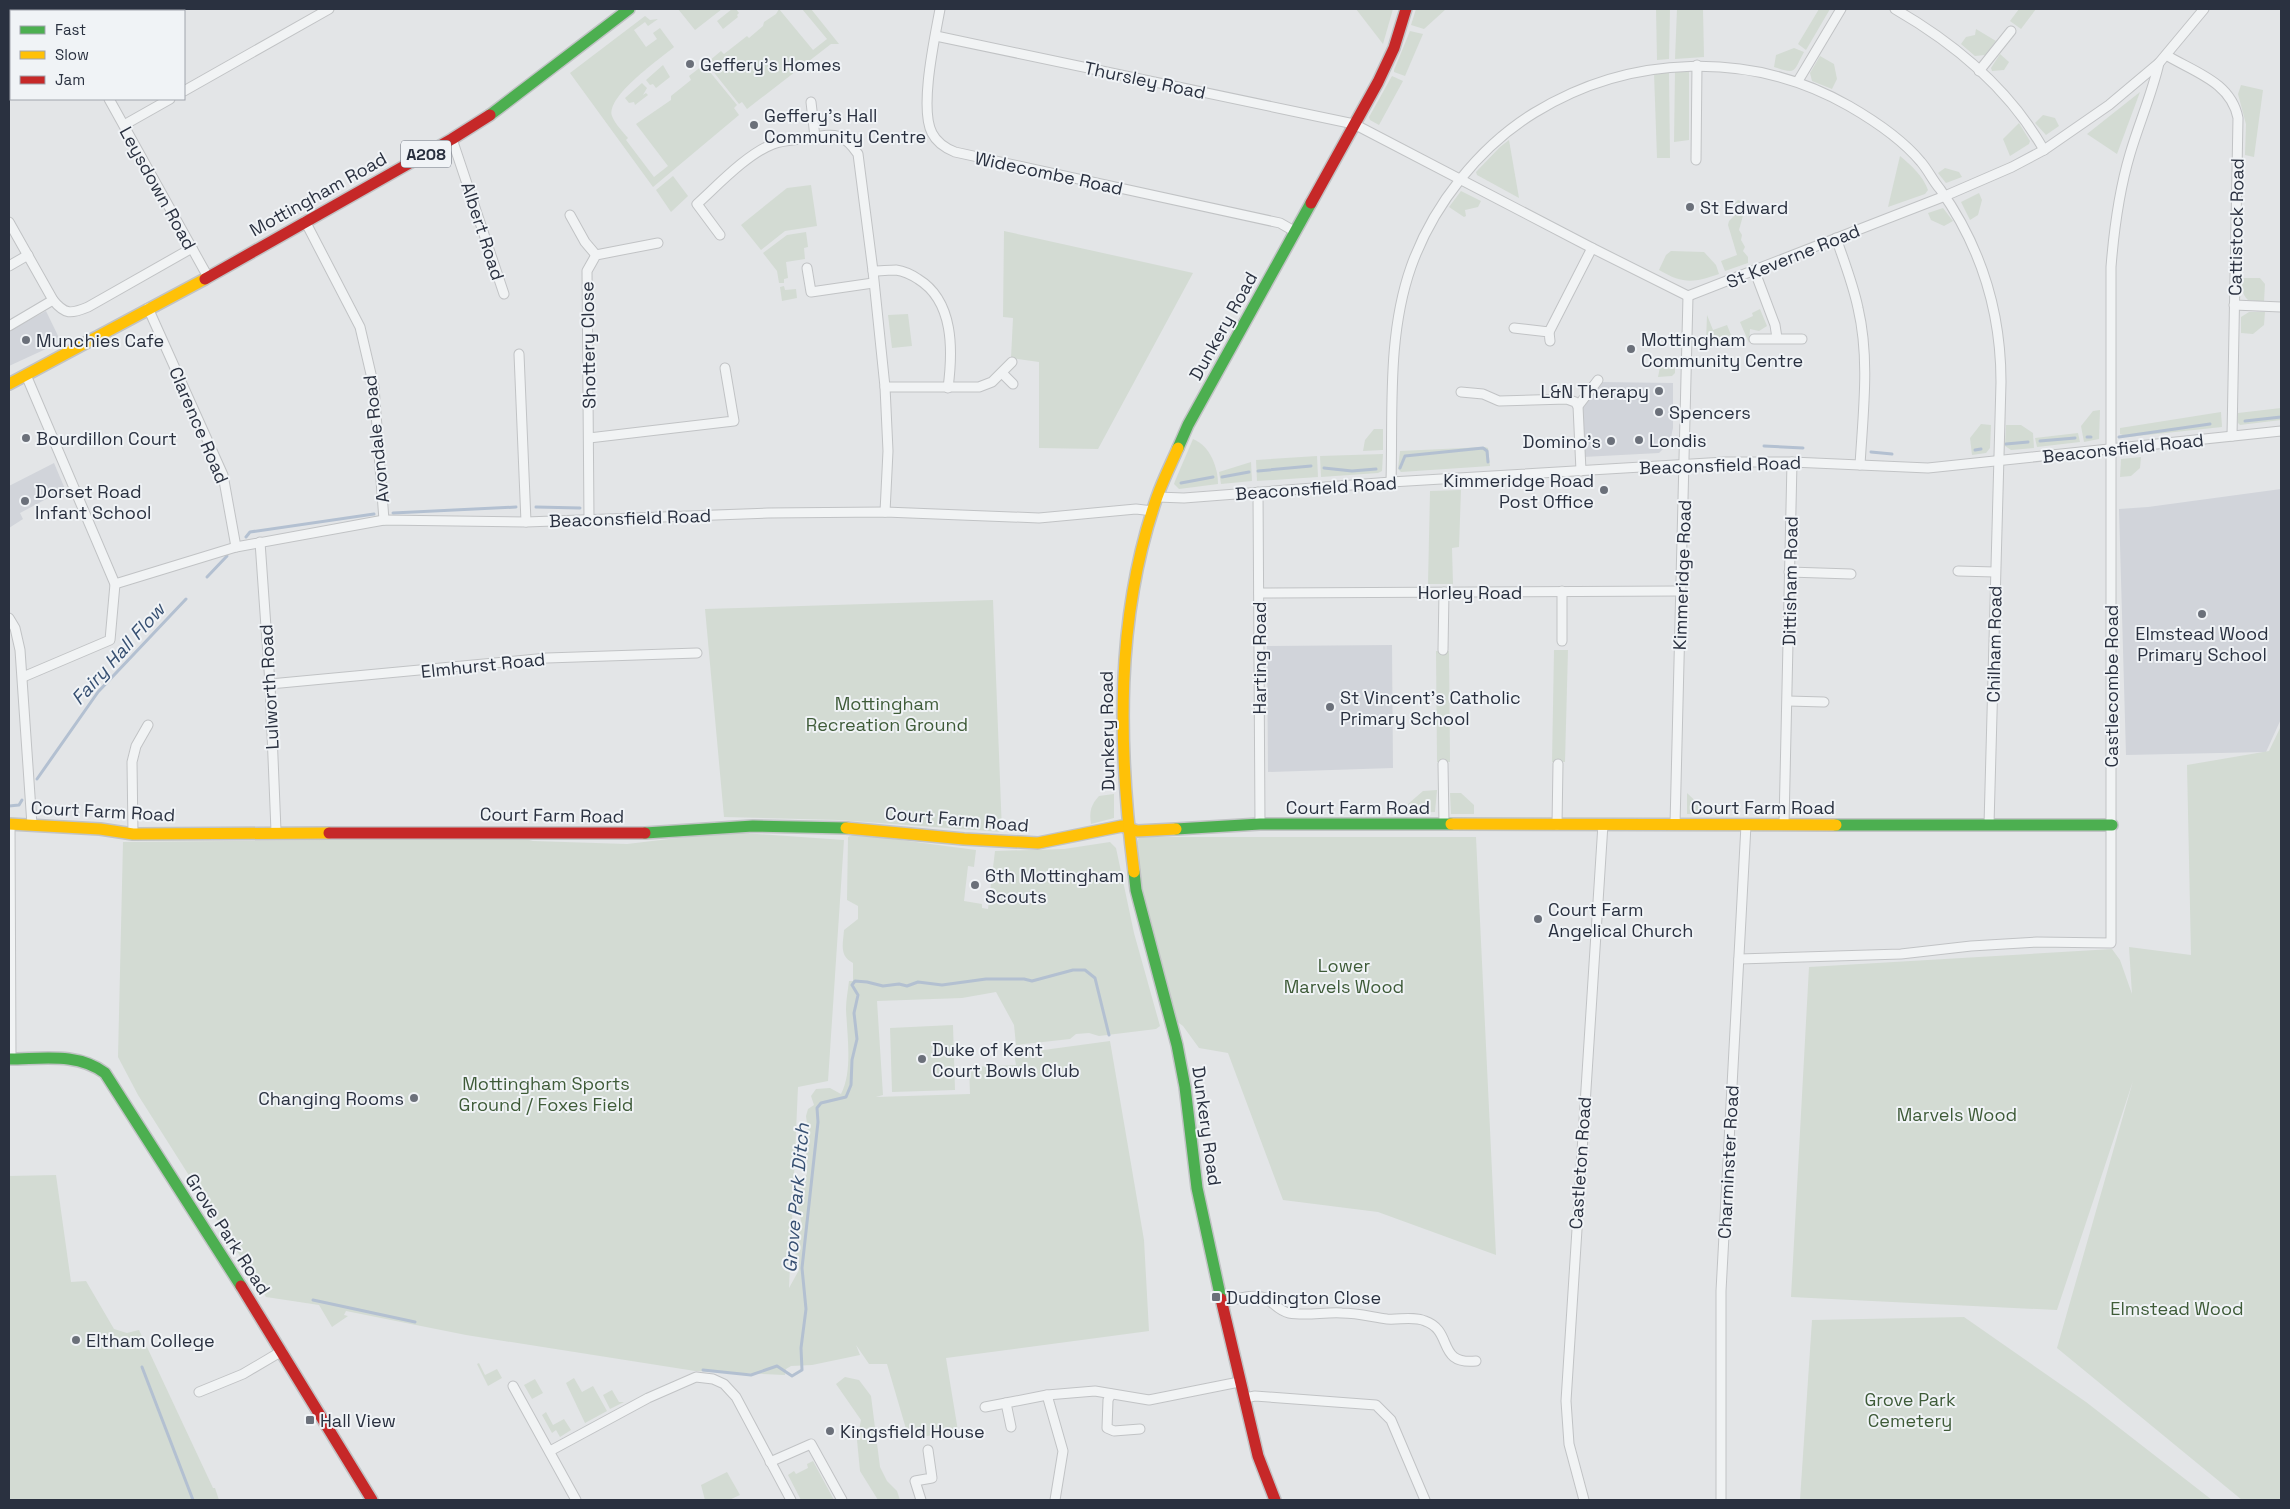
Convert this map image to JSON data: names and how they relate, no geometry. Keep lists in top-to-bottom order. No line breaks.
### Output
{"streets":{"street":["Thursley Road","A208","Widecombe Road","Leysdown Road","Mottingham Road","Cattistock Road","Albert Road","St Keverne Road","Dunkery Road","Shottery Close","Clarence Road","Avondale Road","Beaconsfield Road","Kimmeridge Road","Dittisham Road","Horley Road","Chilham Road","Harting Road","Elmhurst Road","Castlecombe Road","Lulworth Road","Court Farm Road","Charminster Road","Castleton Road","Grove Park Road"]},"crossings":[["Thursley Road","Widecombe Road"],["Thursley Road","Dunkery Road"],["Widecombe Road","Dunkery Road"],["Leysdown Road","Mottingham Road"],["Mottingham Road","Albert Road"],["Mottingham Road","Clarence Road"],["Mottingham Road","Avondale Road"],["Cattistock Road","St Keverne Road"],["Cattistock Road","Beaconsfield Road"],["St Keverne Road","Kimmeridge Road"],["St Keverne Road","Chilham Road"],["St Keverne Road","Castlecombe Road"],["Dunkery Road","Beaconsfield Road"],["Dunkery Road","Court Farm Road"],["Shottery Close","Beaconsfield Road"],["Clarence Road","Beaconsfield Road"],["Avondale Road","Beaconsfield Road"],["Beaconsfield Road","Kimmeridge Road"],["Beaconsfield Road","Dittisham Road"],["Beaconsfield Road","Chilham Road"],["Beaconsfield Road","Harting Road"],["Beaconsfield Road","Castlecombe Road"],["Beaconsfield Road","Lulworth Road"],["Kimmeridge Road","Horley Road"],["Kimmeridge Road","Court Farm Road"],["Dittisham Road","Court Farm Road"],["Horley Road","Harting Road"],["Chilham Road","Court Farm Road"],["Harting Road","Court Farm Road"],["Elmhurst Road","Lulworth Road"],["Castlecombe Road","Court Farm Road"],["Castlecombe Road","Charminster Road"],["Lulworth Road","Court Farm Road"],["Court Farm Road","Charminster Road"],["Court Farm Road","Castleton Road"]],"water":["Fairy Hall Flow","Grove Park Ditch"],"parks":["Mottingham Recreation Ground","Lower Marvels Wood","Mottingham Sports Ground / Foxes Field","Marvels Wood","Elmstead Wood","Grove Park Cemetery"],"places":{"other":["Geffery's Homes","Geffery's Hall Community Centre","St Edward","Munchies Cafe","Mottingham Community Centre","L&N Therapy","Spencers","Bourdillon Court","Londis","Domino's","Kimmeridge Road Post Office","Dorset Road Infant School","Elmstead Wood Primary School","St Vincent's Catholic Primary School","6th Mottingham Scouts","Court Farm Angelical Church","Duke of Kent Court Bowls Club","Changing Rooms","Eltham College","Kingsfield House"],"transit":["Duddington Close","Hall View"]},"legend":["Fast","Slow","Jam"]}
